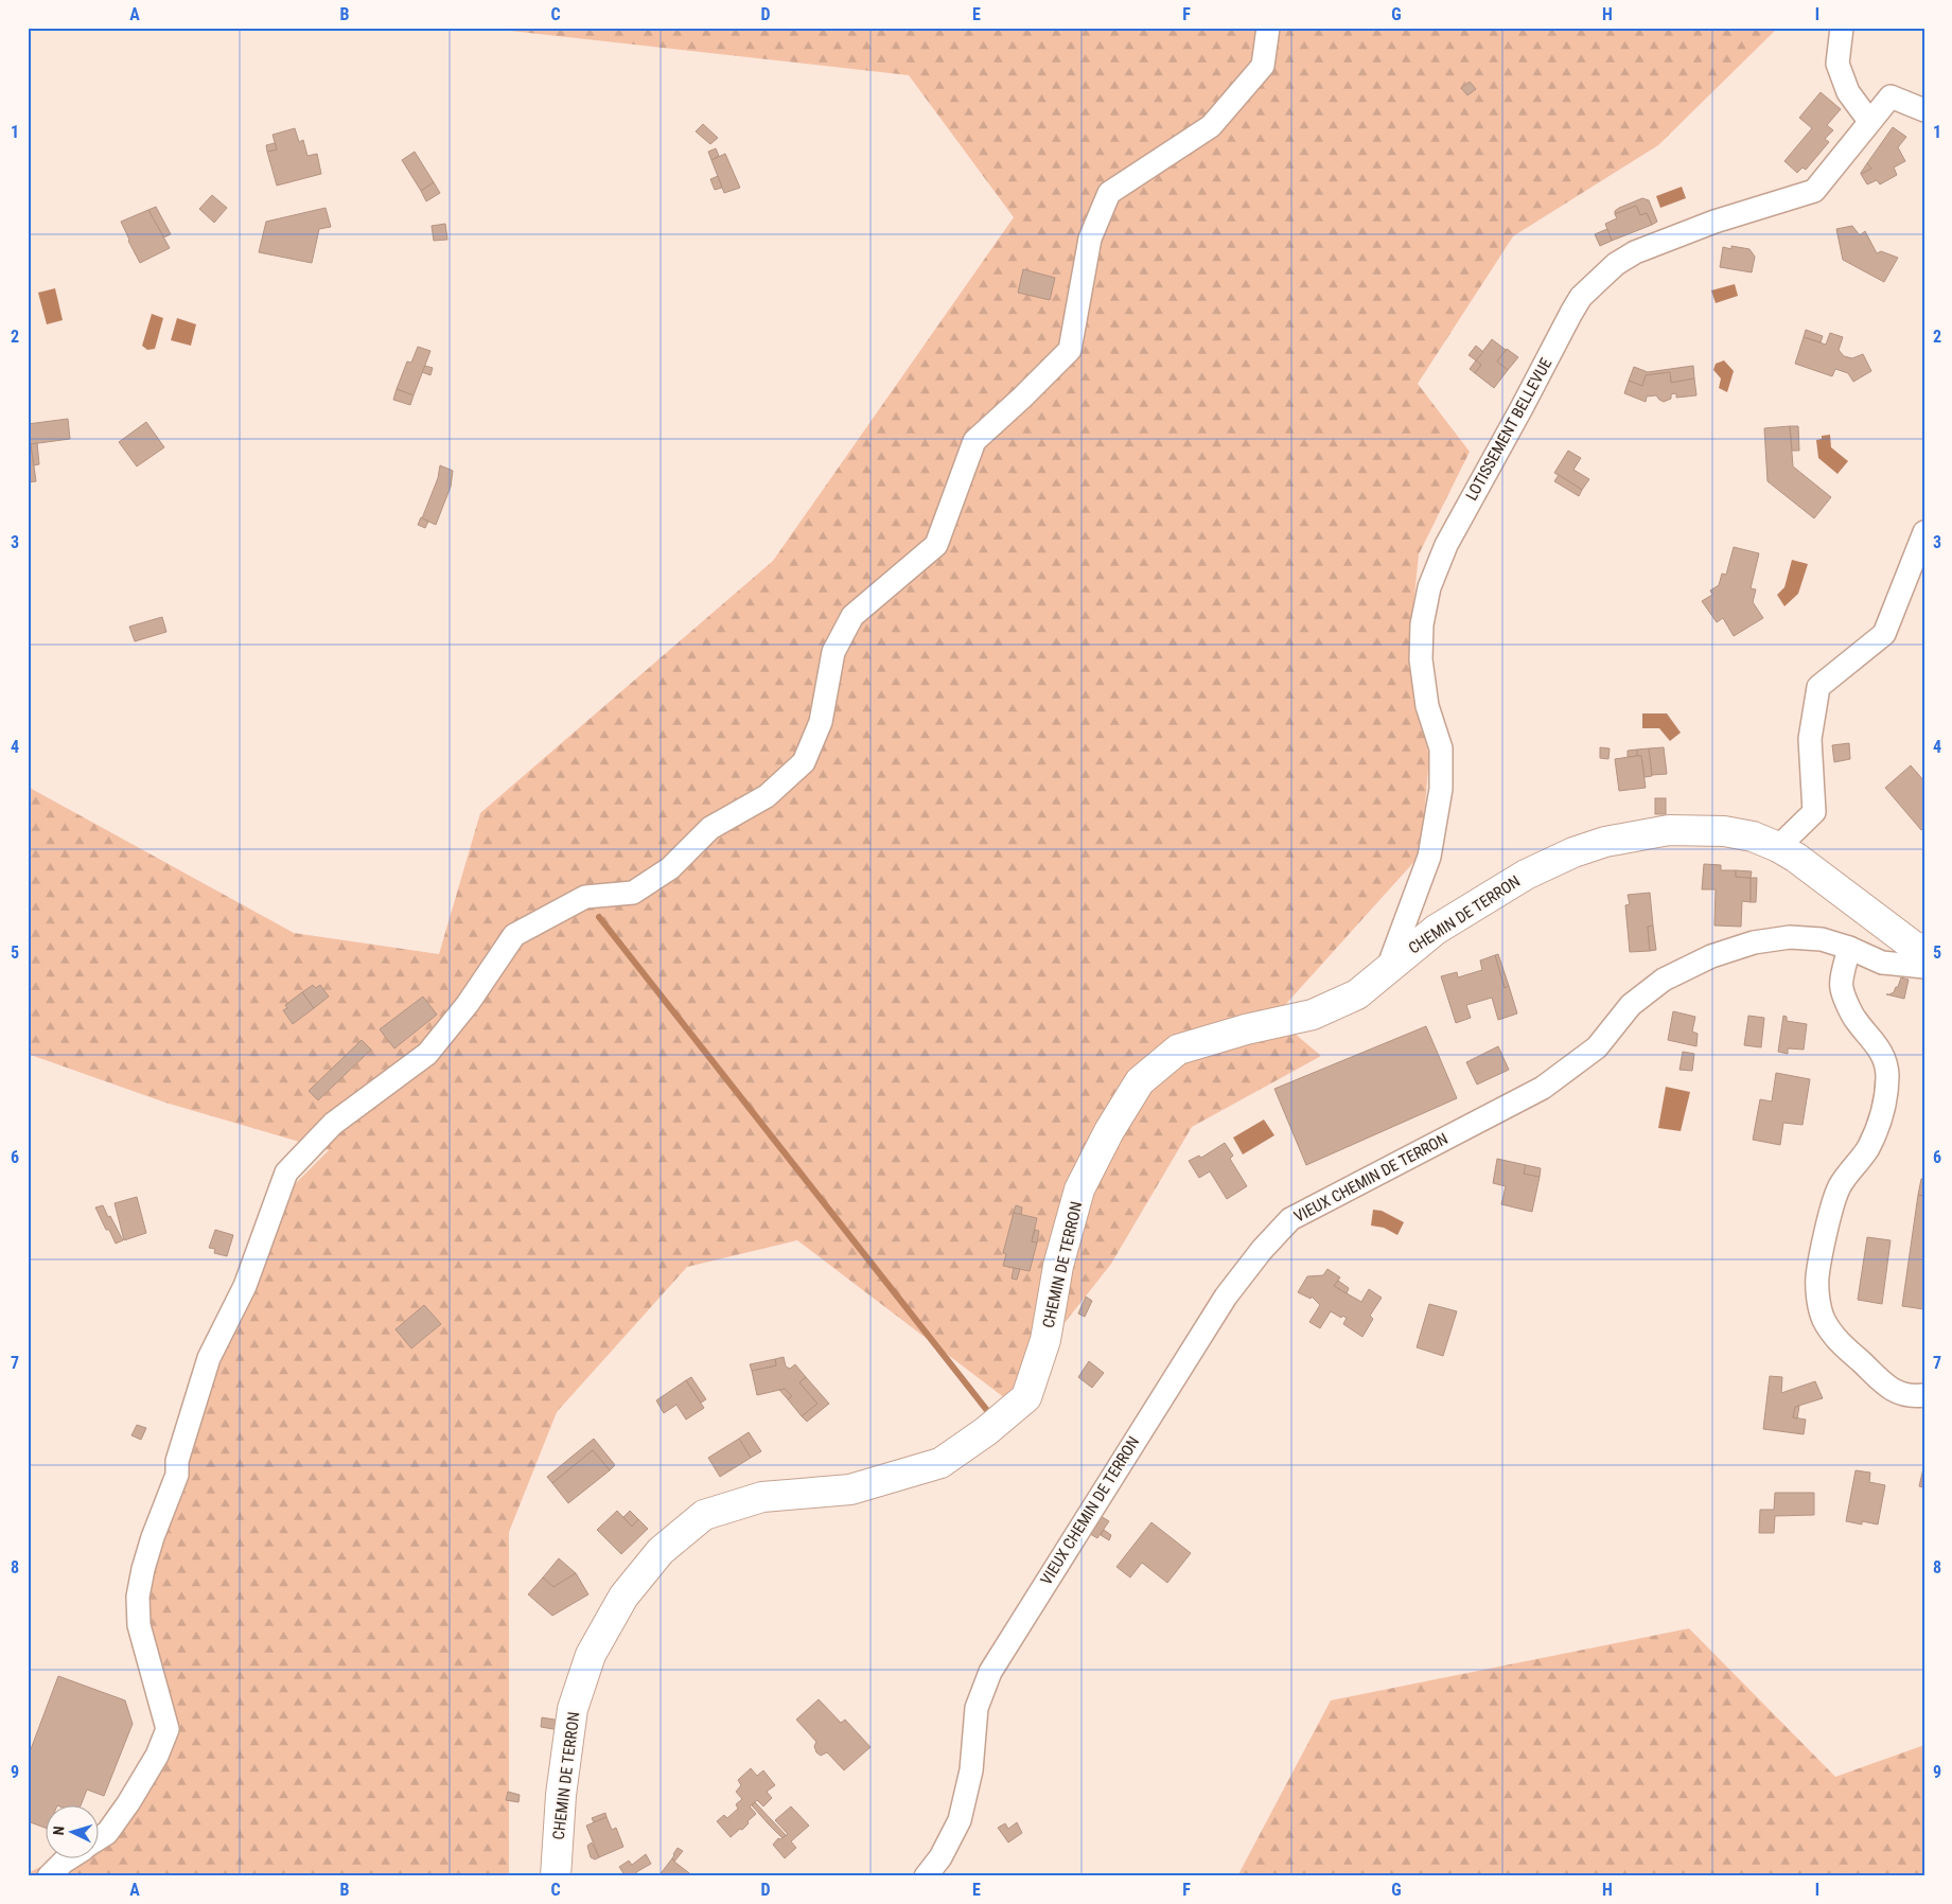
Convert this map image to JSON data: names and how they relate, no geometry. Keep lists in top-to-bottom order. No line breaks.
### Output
{"streets":{"street":["LOTISSEMENT BELLEVUE","CHEMIN DE TERRON","VIEUX CHEMIN DE TERRON"]},"crossings":[["LOTISSEMENT BELLEVUE","CHEMIN DE TERRON"]],"north":"left","grid":{"columns":["A","B","C","D","E","F","G","H","I"],"rows":["1","2","3","4","5","6","7","8","9"]}}
